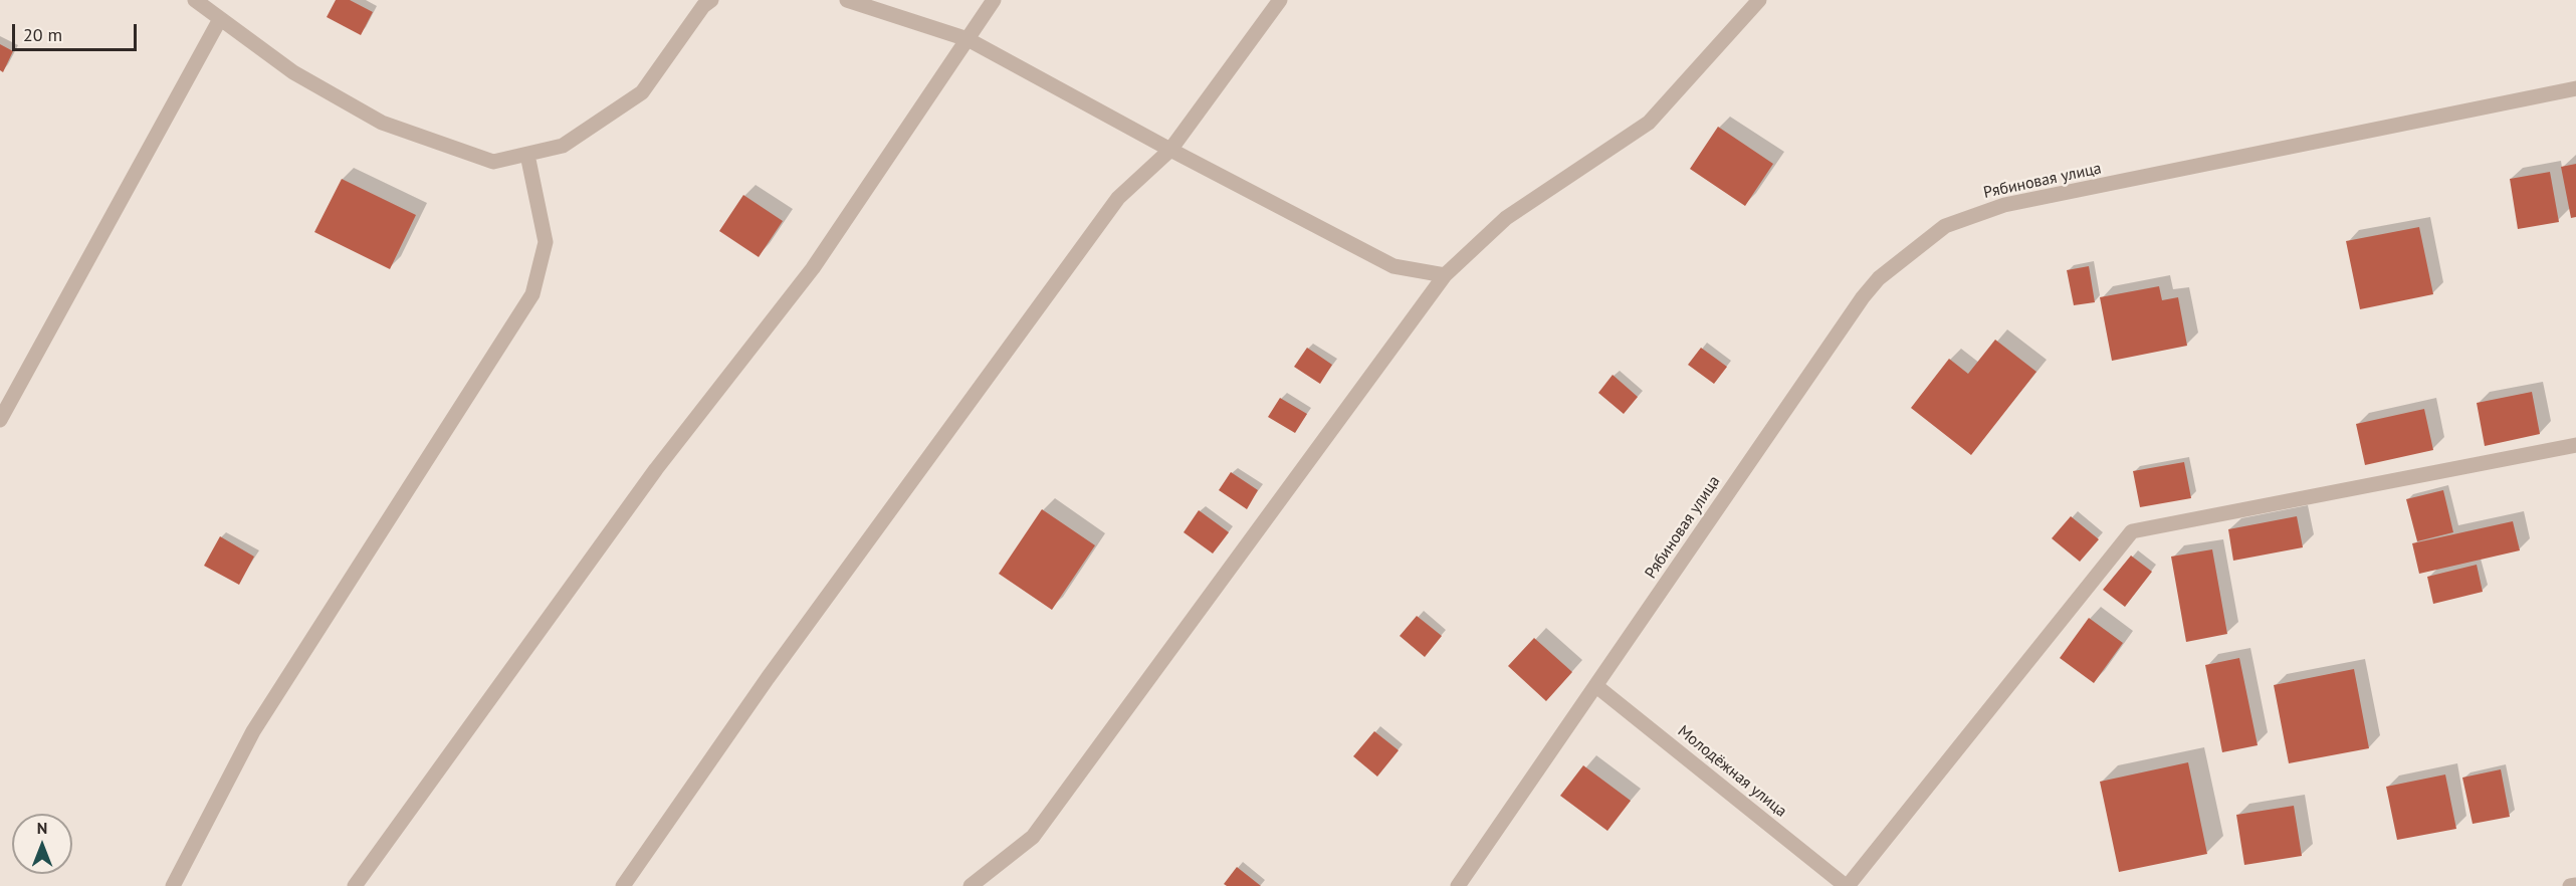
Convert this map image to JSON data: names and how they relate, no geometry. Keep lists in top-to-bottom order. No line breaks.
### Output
{"streets":{"street":["Рябиновая улица","Молодёжная улица"]},"crossings":[["Рябиновая улица","Молодёжная улица"]],"scale_bar":"20 m","north":"top"}
